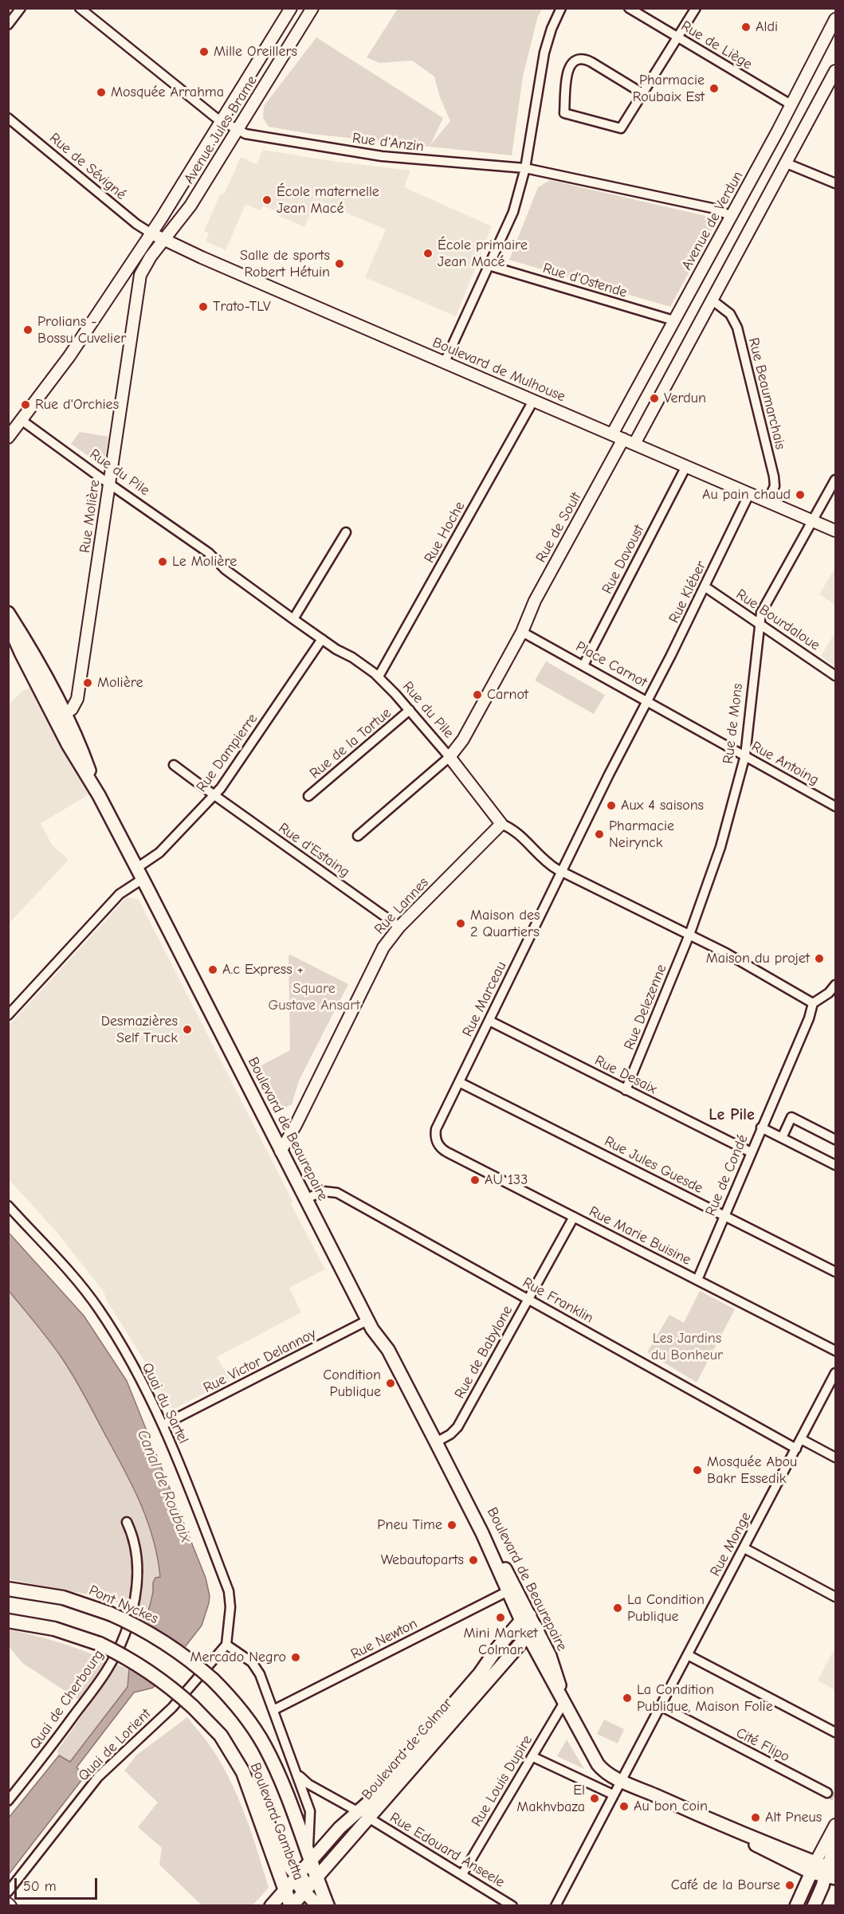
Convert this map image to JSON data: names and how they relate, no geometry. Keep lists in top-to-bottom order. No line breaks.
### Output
{"streets":{"main road":["Boulevard de Beaurepaire","Pont Nyckes","Boulevard de Colmar","Boulevard Gambetta"],"street":["Rue de Liège","Avenue Jules Brame","Rue d'Anzin","Rue de Sévigné","Avenue de Verdun","Rue d'Ostende","Boulevard de Mulhouse","Rue Beaumarchais","Rue du Pile","Rue Molière","Rue de Soult","Rue Hoche","Rue Davoust","Rue Kléber","Rue Bourdaloue","Place Carnot","Rue de Mons","Rue de la Tortue","Rue Dampierre","Rue Antoing","Rue d'Estaing","Rue Lannes","Rue Marceau","Rue Delezenne","Rue Desaix","Rue Jules Guesde","Rue de Condé","Rue Marie Buisine","Rue Franklin","Rue de Babylone","Rue Victor Delannoy","Quai du Sartel","Rue Monge","Rue Newton","Quai de Cherbourg","Quai de Lorient","Cité Flipo","Rue Louis Dupire","Rue Edouard Anseele"]},"crossings":[["Rue de Liège","Avenue de Verdun"],["Avenue Jules Brame","Rue d'Anzin"],["Avenue Jules Brame","Rue de Sévigné"],["Avenue Jules Brame","Boulevard de Mulhouse"],["Avenue Jules Brame","Rue Molière"],["Rue d'Anzin","Avenue de Verdun"],["Rue de Sévigné","Boulevard de Mulhouse"],["Avenue de Verdun","Rue d'Ostende"],["Avenue de Verdun","Boulevard de Mulhouse"],["Boulevard de Mulhouse","Rue Beaumarchais"],["Boulevard de Mulhouse","Rue Molière"],["Boulevard de Mulhouse","Rue de Soult"],["Boulevard de Mulhouse","Rue Hoche"],["Boulevard de Mulhouse","Rue Davoust"],["Boulevard de Mulhouse","Rue Kléber"],["Boulevard de Mulhouse","Rue de Mons"],["Rue du Pile","Rue Molière"],["Rue du Pile","Rue Hoche"],["Rue du Pile","Place Carnot"],["Rue du Pile","Rue de Mons"],["Rue du Pile","Rue de la Tortue"],["Rue du Pile","Rue Dampierre"],["Rue du Pile","Rue Lannes"],["Rue du Pile","Rue Marceau"],["Rue du Pile","Rue Delezenne"],["Rue du Pile","Rue de Condé"],["Rue Molière","Boulevard de Beaurepaire"],["Rue de Soult","Place Carnot"],["Rue Davoust","Place Carnot"],["Rue Kléber","Rue Bourdaloue"],["Rue Kléber","Place Carnot"],["Rue Kléber","Rue Antoing"],["Rue Bourdaloue","Rue de Mons"],["Place Carnot","Rue Antoing"],["Place Carnot","Rue Marceau"],["Rue de Mons","Rue Antoing"],["Rue de Mons","Rue Delezenne"],["Rue Dampierre","Rue d'Estaing"],["Rue Dampierre","Boulevard de Beaurepaire"],["Rue d'Estaing","Rue Lannes"],["Rue Lannes","Boulevard de Beaurepaire"],["Rue Marceau","Rue Desaix"],["Rue Marceau","Rue Jules Guesde"],["Rue Marceau","Rue Marie Buisine"],["Rue Delezenne","Rue Desaix"],["Rue Desaix","Rue de Condé"],["Boulevard de Beaurepaire","Rue Franklin"],["Boulevard de Beaurepaire","Rue de Babylone"],["Boulevard de Beaurepaire","Rue Victor Delannoy"],["Boulevard de Beaurepaire","Rue Monge"],["Boulevard de Beaurepaire","Rue Newton"],["Boulevard de Beaurepaire","Boulevard de Colmar"],["Boulevard de Beaurepaire","Rue Louis Dupire"],["Rue Jules Guesde","Rue de Condé"],["Rue de Condé","Rue Marie Buisine"],["Rue Marie Buisine","Rue de Babylone"],["Rue Franklin","Rue de Babylone"],["Rue Franklin","Rue Monge"],["Rue Victor Delannoy","Quai du Sartel"],["Quai du Sartel","Quai de Lorient"],["Quai du Sartel","Boulevard Gambetta"],["Rue Monge","Cité Flipo"],["Pont Nyckes","Boulevard Gambetta"],["Rue Newton","Boulevard Gambetta"],["Quai de Lorient","Boulevard Gambetta"],["Boulevard de Colmar","Boulevard Gambetta"],["Boulevard de Colmar","Rue Edouard Anseele"],["Rue Louis Dupire","Rue Edouard Anseele"]],"districts":["Le Pile"],"water":["Canal de Roubaix"],"parks":["Square Gustave Ansart","Les Jardins du Bonheur"],"places":["Aldi","Mille Oreillers","Pharmacie Roubaix Est","Mosquée Arrahma","École maternelle Jean Macé","École primaire Jean Macé","Salle de sports Robert Hétuin","Trato-TLV","Prolians - Bossu Cuvelier","Verdun","Rue d'Orchies","Au pain chaud","Le Molière","Molière","Carnot","Aux 4 saisons","Pharmacie Neirynck","Maison des 2 Quartiers","Maison du projet","A.c Express +","Desmazières Self Truck","AU 133","Condition Publique","Mosquée Abou Bakr Essedik","Pneu Time","Webautoparts","La Condition Publique","Mini Market Colmar","Mercado Negro","La Condition Publique, Maison Folie","El Makhvbaza","Au bon coin","Alt Pneus","Café de la Bourse"],"scale_bar":"50 m"}
